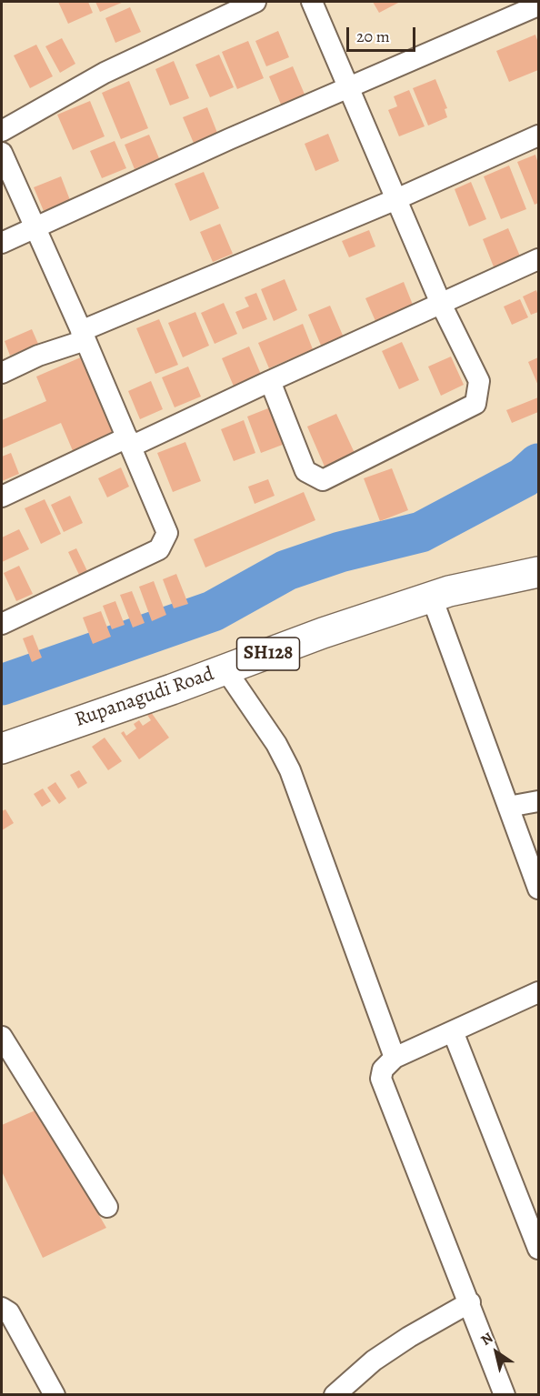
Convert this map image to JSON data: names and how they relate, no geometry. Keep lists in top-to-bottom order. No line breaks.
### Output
{"streets":{"main road":["SH128","Rupanagudi Road"]},"scale_bar":"20 m","north":"top left"}
